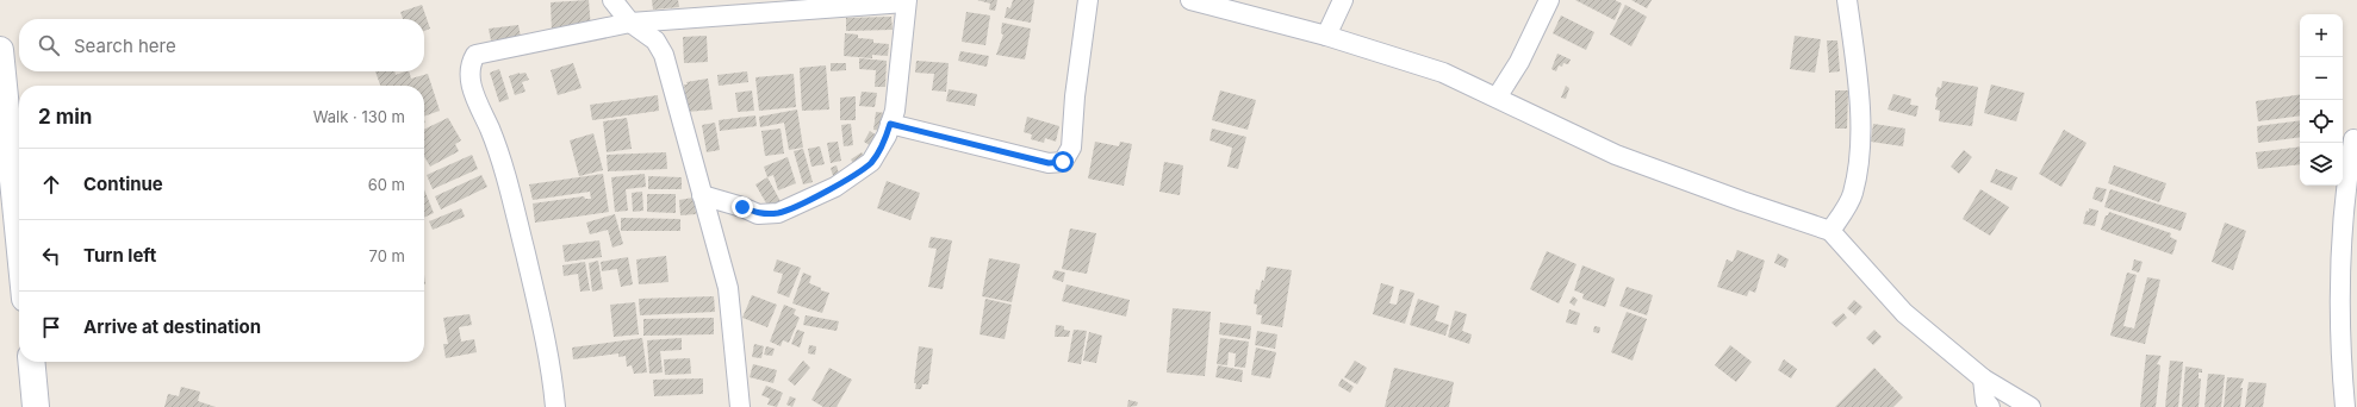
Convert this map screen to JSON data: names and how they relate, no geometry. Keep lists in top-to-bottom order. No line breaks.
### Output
{"page":{"map_buttons":["+","−"],"search":"Search here","heading":["2 min","Walk · 130 m"],"list":[["Continue","60 m"],["Turn left","70 m"],"Arrive at destination"]}}
